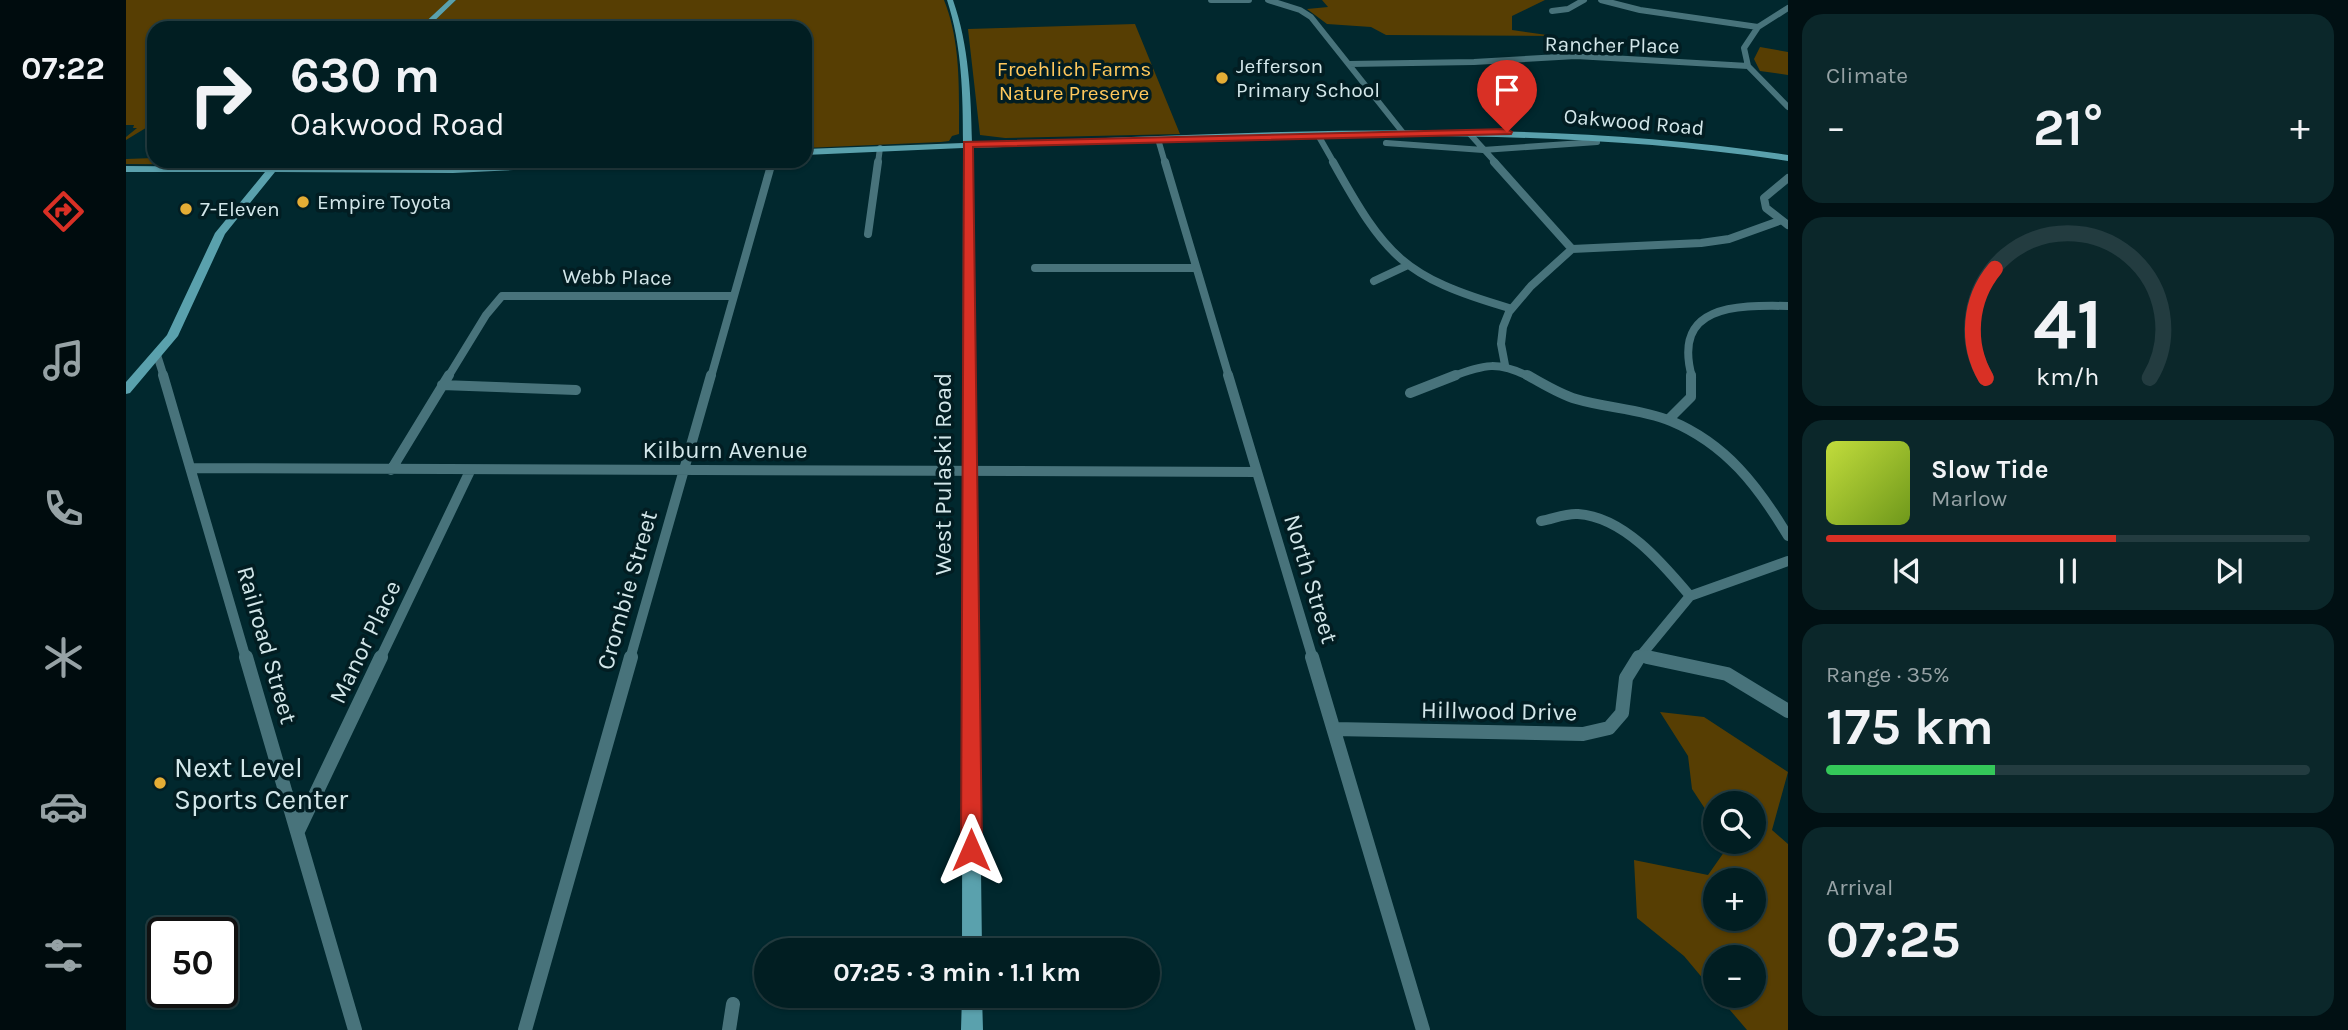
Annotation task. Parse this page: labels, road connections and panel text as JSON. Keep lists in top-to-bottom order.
{
  "streets": {
    "main road": ["Oakwood Road", "West Pulaski Road"],
    "street": [
      "Rancher Place",
      "Webb Place",
      "Kilburn Avenue",
      "North Street",
      "Crombie Street",
      "Manor Place",
      "Railroad Street",
      "Hillwood Drive"
    ]
  },
  "crossings": [
    ["Oakwood Road", "West Pulaski Road"],
    ["Oakwood Road", "North Street"],
    ["Webb Place", "Crombie Street"],
    ["Kilburn Avenue", "West Pulaski Road"],
    ["Kilburn Avenue", "North Street"],
    ["Kilburn Avenue", "Crombie Street"],
    ["Kilburn Avenue", "Manor Place"],
    ["Kilburn Avenue", "Railroad Street"],
    ["North Street", "Hillwood Drive"],
    ["Manor Place", "Railroad Street"]
  ],
  "parks": ["Froehlich Farms Nature Preserve"],
  "places": [
    "Jefferson Primary School",
    "Empire Toyota",
    "7-Eleven",
    "Next Level Sports Center"
  ],
  "page": {
    "tabs": "07:22",
    "tile": [
      "Climate",
      ["Range · 35%", "175 km"],
      ["Arrival", "07:25"]
    ],
    "turn": ["630 m", "Oakwood Road"],
    "heat": ["−", "21°", "+"],
    "song": ["Slow Tide", "Marlow"],
    "map_buttons": ["+", "−"],
    "limit": "50",
    "trip": "07:25 · 3 min · 1.1 km",
    "gauge": ["41", "km/h"]
  }
}
